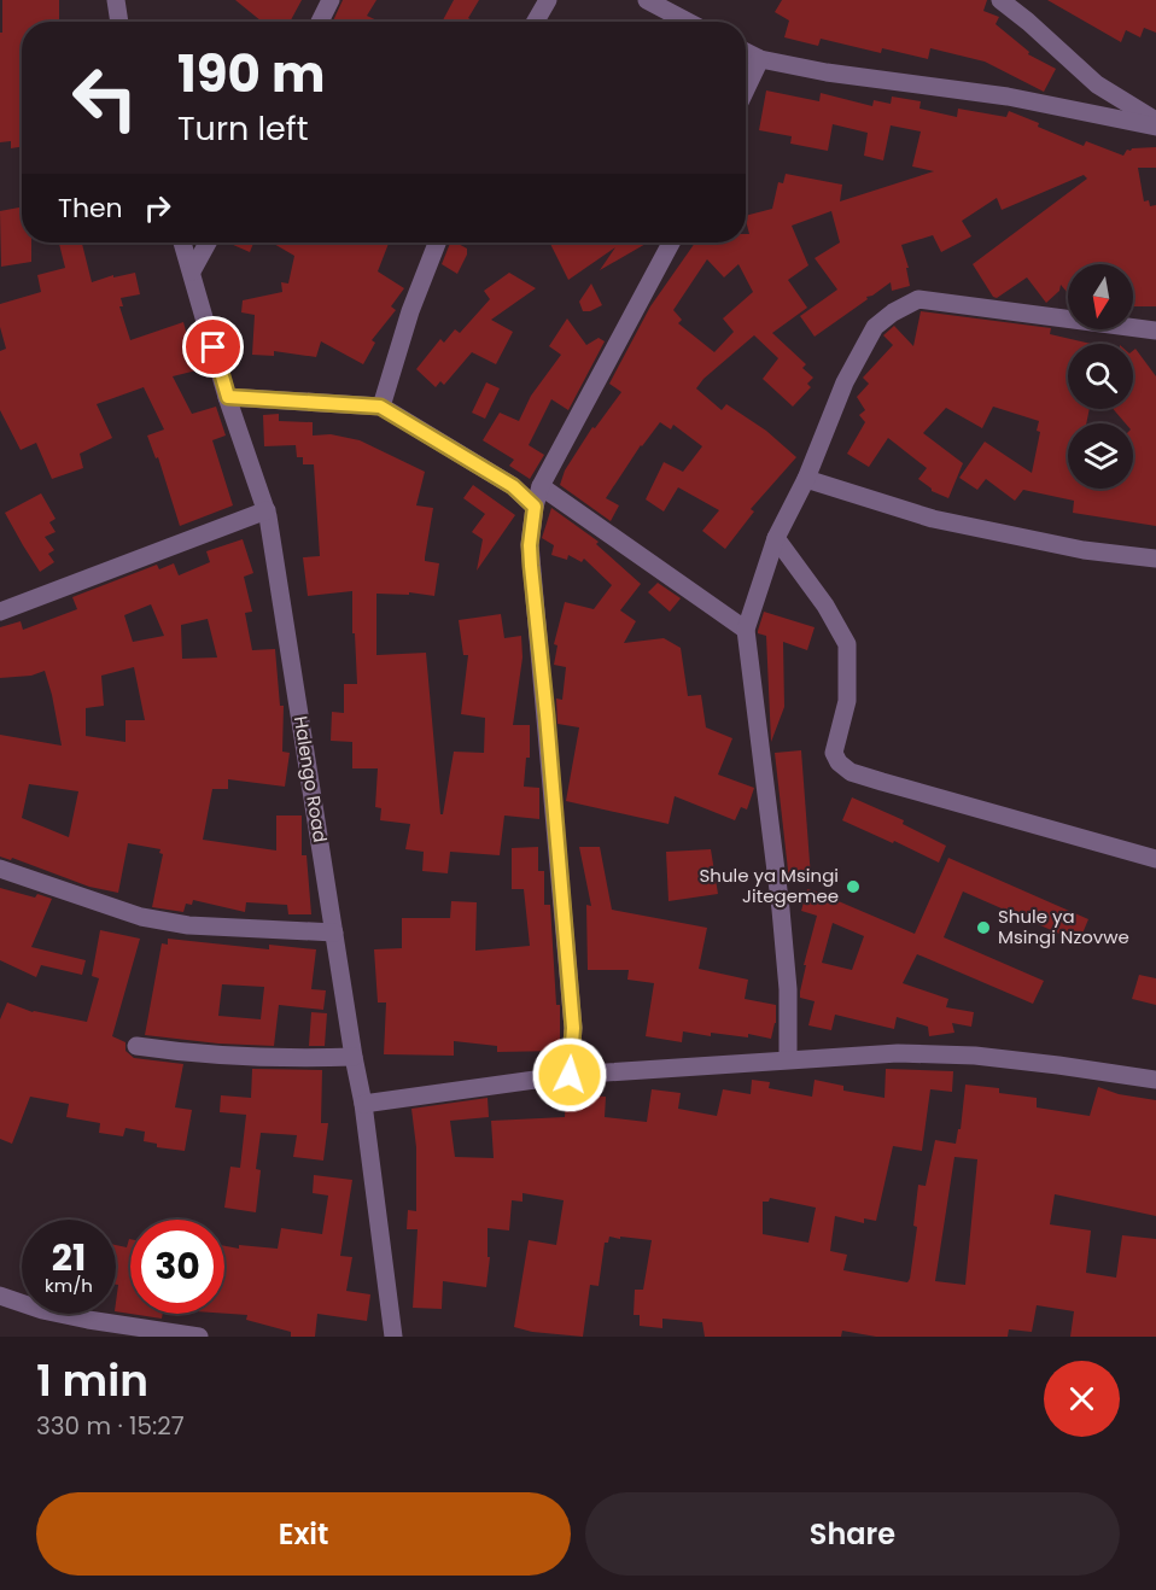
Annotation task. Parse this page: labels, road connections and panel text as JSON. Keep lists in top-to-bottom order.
{
  "streets": {
    "street": ["Halengo Road"]
  },
  "places": ["Shule ya Msingi Jitegemee", "Shule ya Msingi Nzovwe"],
  "north": "bottom",
  "page": {
    "turn": ["190 m", "Turn left"],
    "then": "Then",
    "speed": "21 km/h",
    "limit": "30",
    "heading": ["1 min", "330 m · 15:27"],
    "buttons": ["Exit", "Share"]
  }
}
